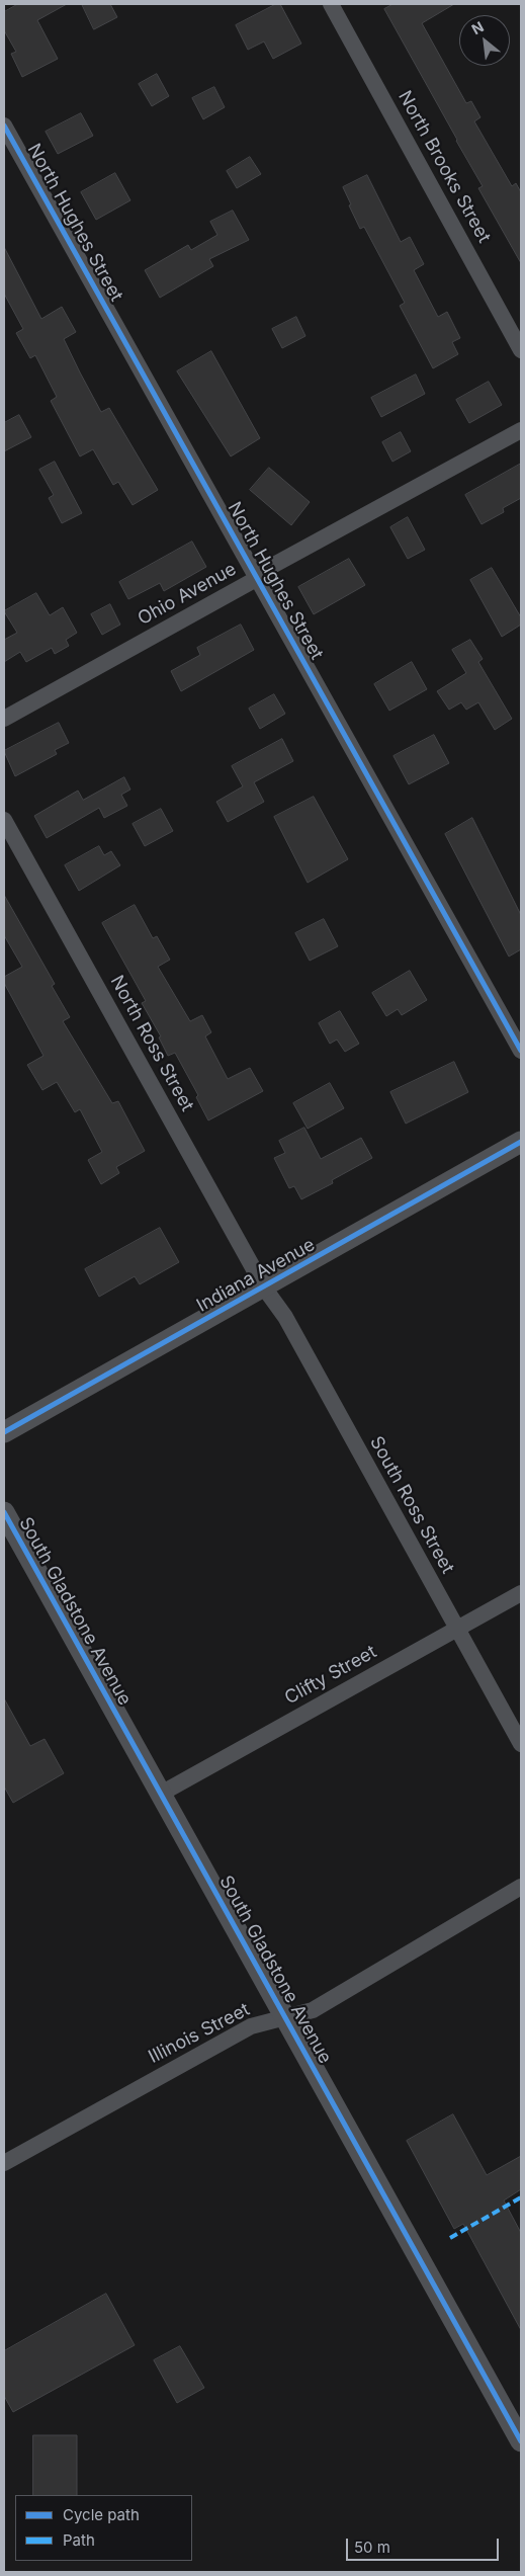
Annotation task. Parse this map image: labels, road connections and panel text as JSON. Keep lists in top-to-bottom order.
{
  "streets": {
    "street": [
      "North Brooks Street",
      "North Hughes Street",
      "Ohio Avenue",
      "North Ross Street",
      "Indiana Avenue",
      "South Ross Street",
      "South Gladstone Avenue",
      "Clifty Street",
      "Illinois Street"
    ]
  },
  "crossings": [
    ["North Hughes Street", "Ohio Avenue"],
    ["North Ross Street", "Indiana Avenue"],
    ["North Ross Street", "South Ross Street"],
    ["Indiana Avenue", "South Ross Street"],
    ["South Ross Street", "Clifty Street"],
    ["South Gladstone Avenue", "Clifty Street"],
    ["South Gladstone Avenue", "Illinois Street"]
  ],
  "legend": ["Cycle path", "Path"],
  "scale_bar": "50 m",
  "north": "top left"
}
